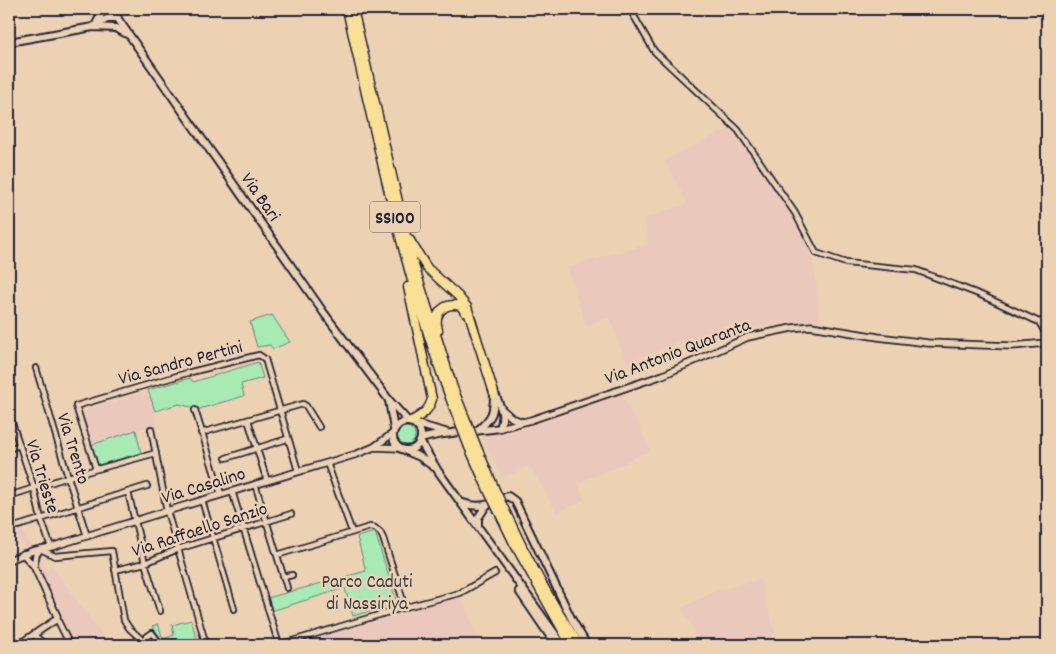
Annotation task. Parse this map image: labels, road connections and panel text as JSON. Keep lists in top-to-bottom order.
{
  "streets": {
    "highway": ["SS100"],
    "main road": ["Via Bari"],
    "street": [
      "Via Antonio Quaranta",
      "Via Sandro Pertini",
      "Via Trento",
      "Via Trieste",
      "Via Casalino",
      "Via Raffaello Sanzio"
    ]
  },
  "crossings": [
    ["Via Bari", "SS100"],
    ["Via Bari", "Via Casalino"],
    ["SS100", "Via Casalino"],
    ["Via Sandro Pertini", "Via Casalino"],
    ["Via Trento", "Via Casalino"],
    ["Via Trieste", "Via Casalino"]
  ],
  "parks": ["Parco Caduti di Nassiriya"]
}
